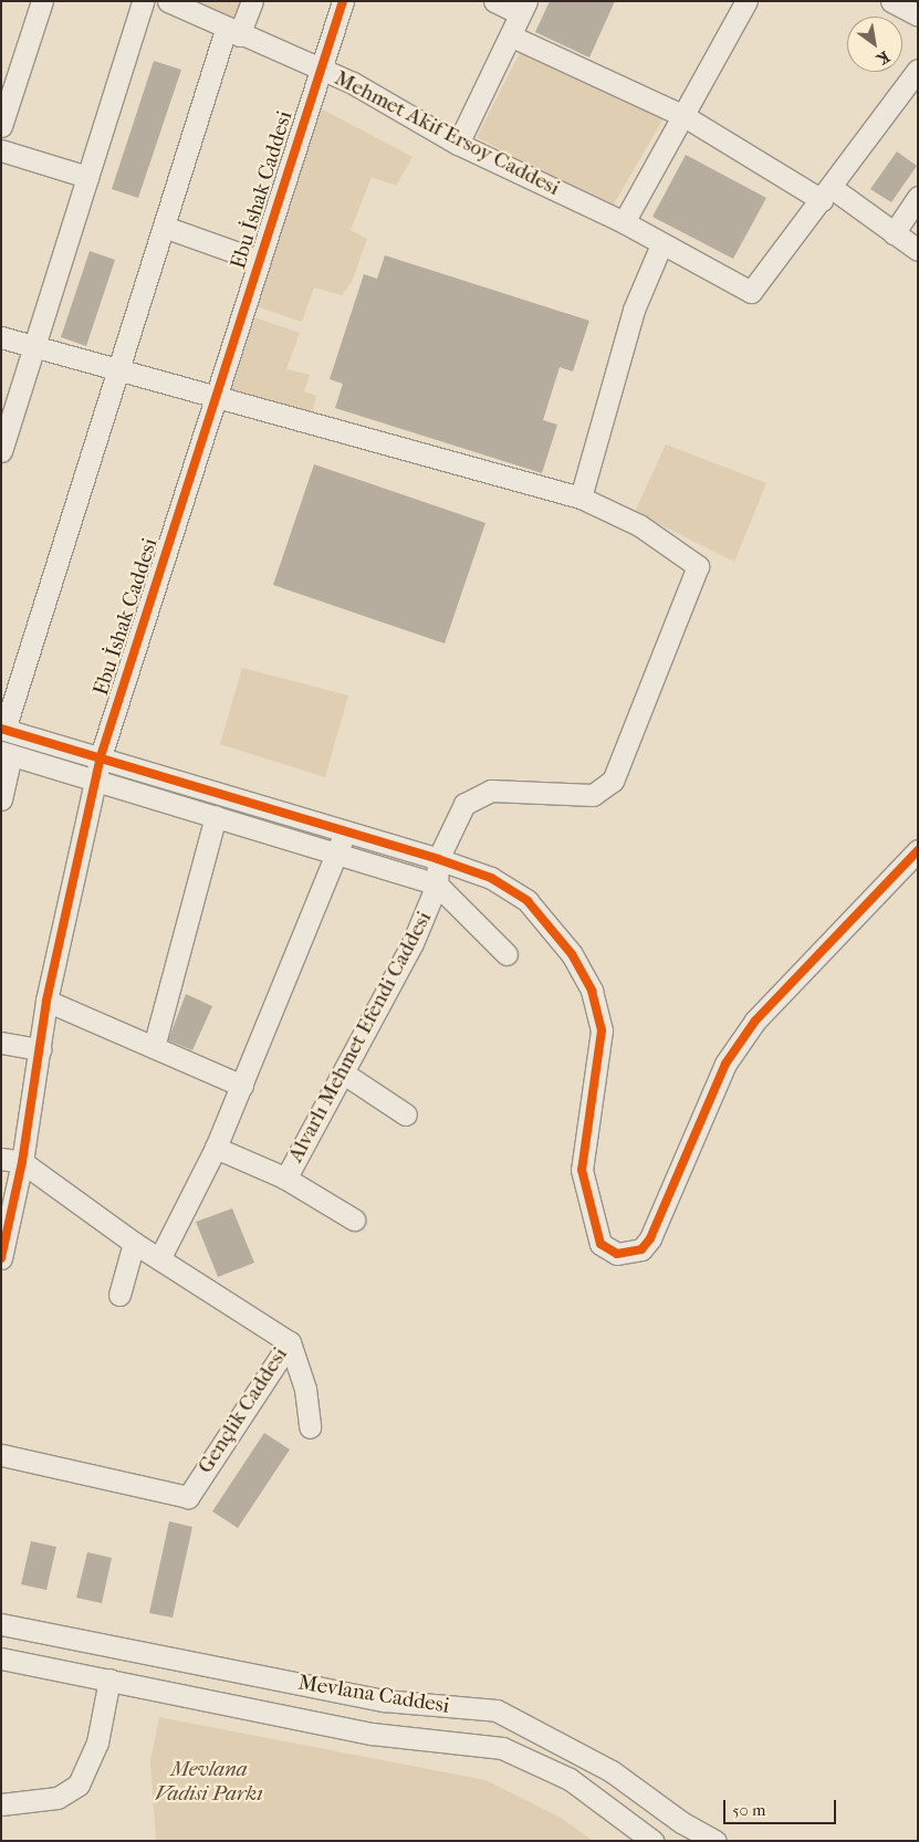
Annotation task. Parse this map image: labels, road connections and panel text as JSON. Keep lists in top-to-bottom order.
{
  "streets": {
    "street": [
      "Mehmet Akif Ersoy Caddesi",
      "Ebu İshak Caddesi",
      "Alvarlı Mehmet Efendi Caddesi",
      "Gençlik Caddesi",
      "Mevlana Caddesi"
    ]
  },
  "crossings": [
    ["Mehmet Akif Ersoy Caddesi", "Ebu İshak Caddesi"],
    ["Ebu İshak Caddesi", "Alvarlı Mehmet Efendi Caddesi"],
    ["Ebu İshak Caddesi", "Gençlik Caddesi"]
  ],
  "parks": ["Mevlana Vadisi Parkı"],
  "scale_bar": "50 m",
  "north": "bottom right"
}
